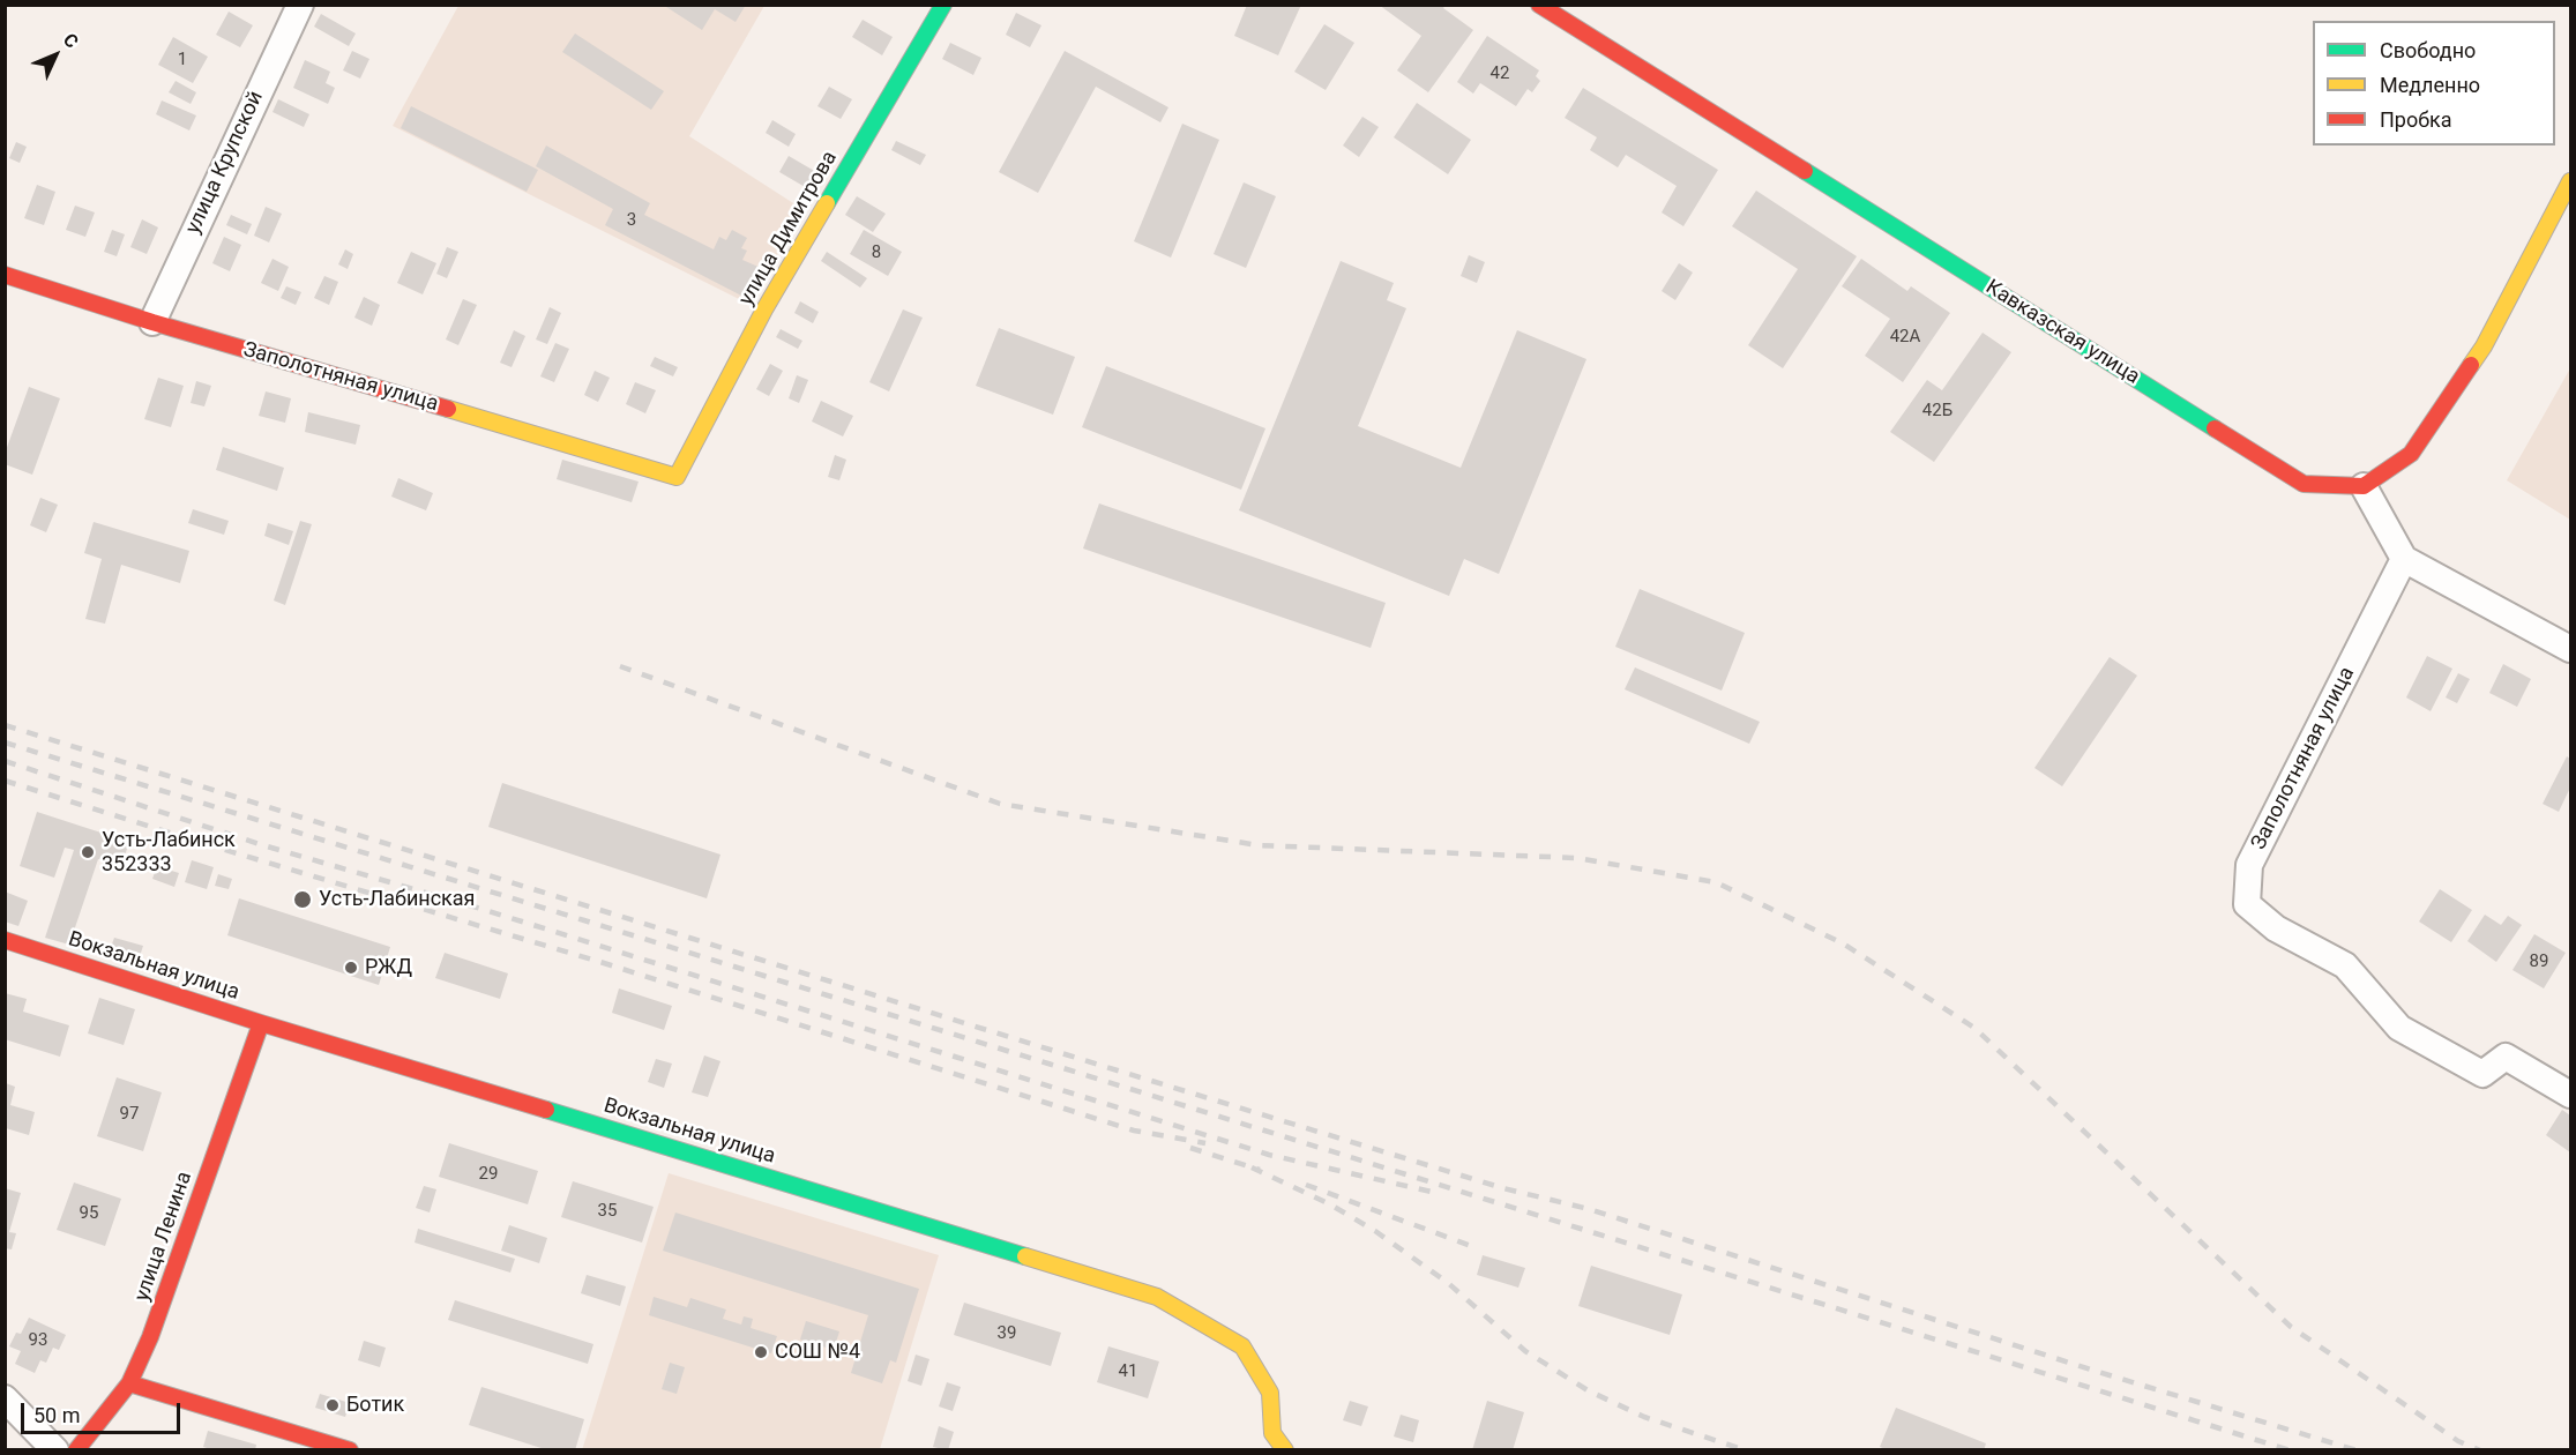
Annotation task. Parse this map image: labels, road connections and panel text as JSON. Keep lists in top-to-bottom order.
{
  "streets": {
    "street": [
      "улица Крупской",
      "улица Димитрова",
      "Кавказская улица",
      "Заполотняная улица",
      "Вокзальная улица",
      "улица Ленина"
    ]
  },
  "crossings": [
    ["улица Крупской", "Заполотняная улица"],
    ["улица Димитрова", "Заполотняная улица"],
    ["Вокзальная улица", "улица Ленина"]
  ],
  "places": [
    "Усть-Лабинск 352333",
    "Усть-Лабинская",
    "РЖД",
    "СОШ №4",
    "Ботик"
  ],
  "house_numbers": [
    "1",
    "42",
    "3",
    "8",
    "42А",
    "42Б",
    "89",
    "97",
    "29",
    "35",
    "95",
    "39",
    "93",
    "41"
  ],
  "legend": ["Свободно", "Медленно", "Пробка"],
  "scale_bar": "50 m",
  "north": "top right"
}
